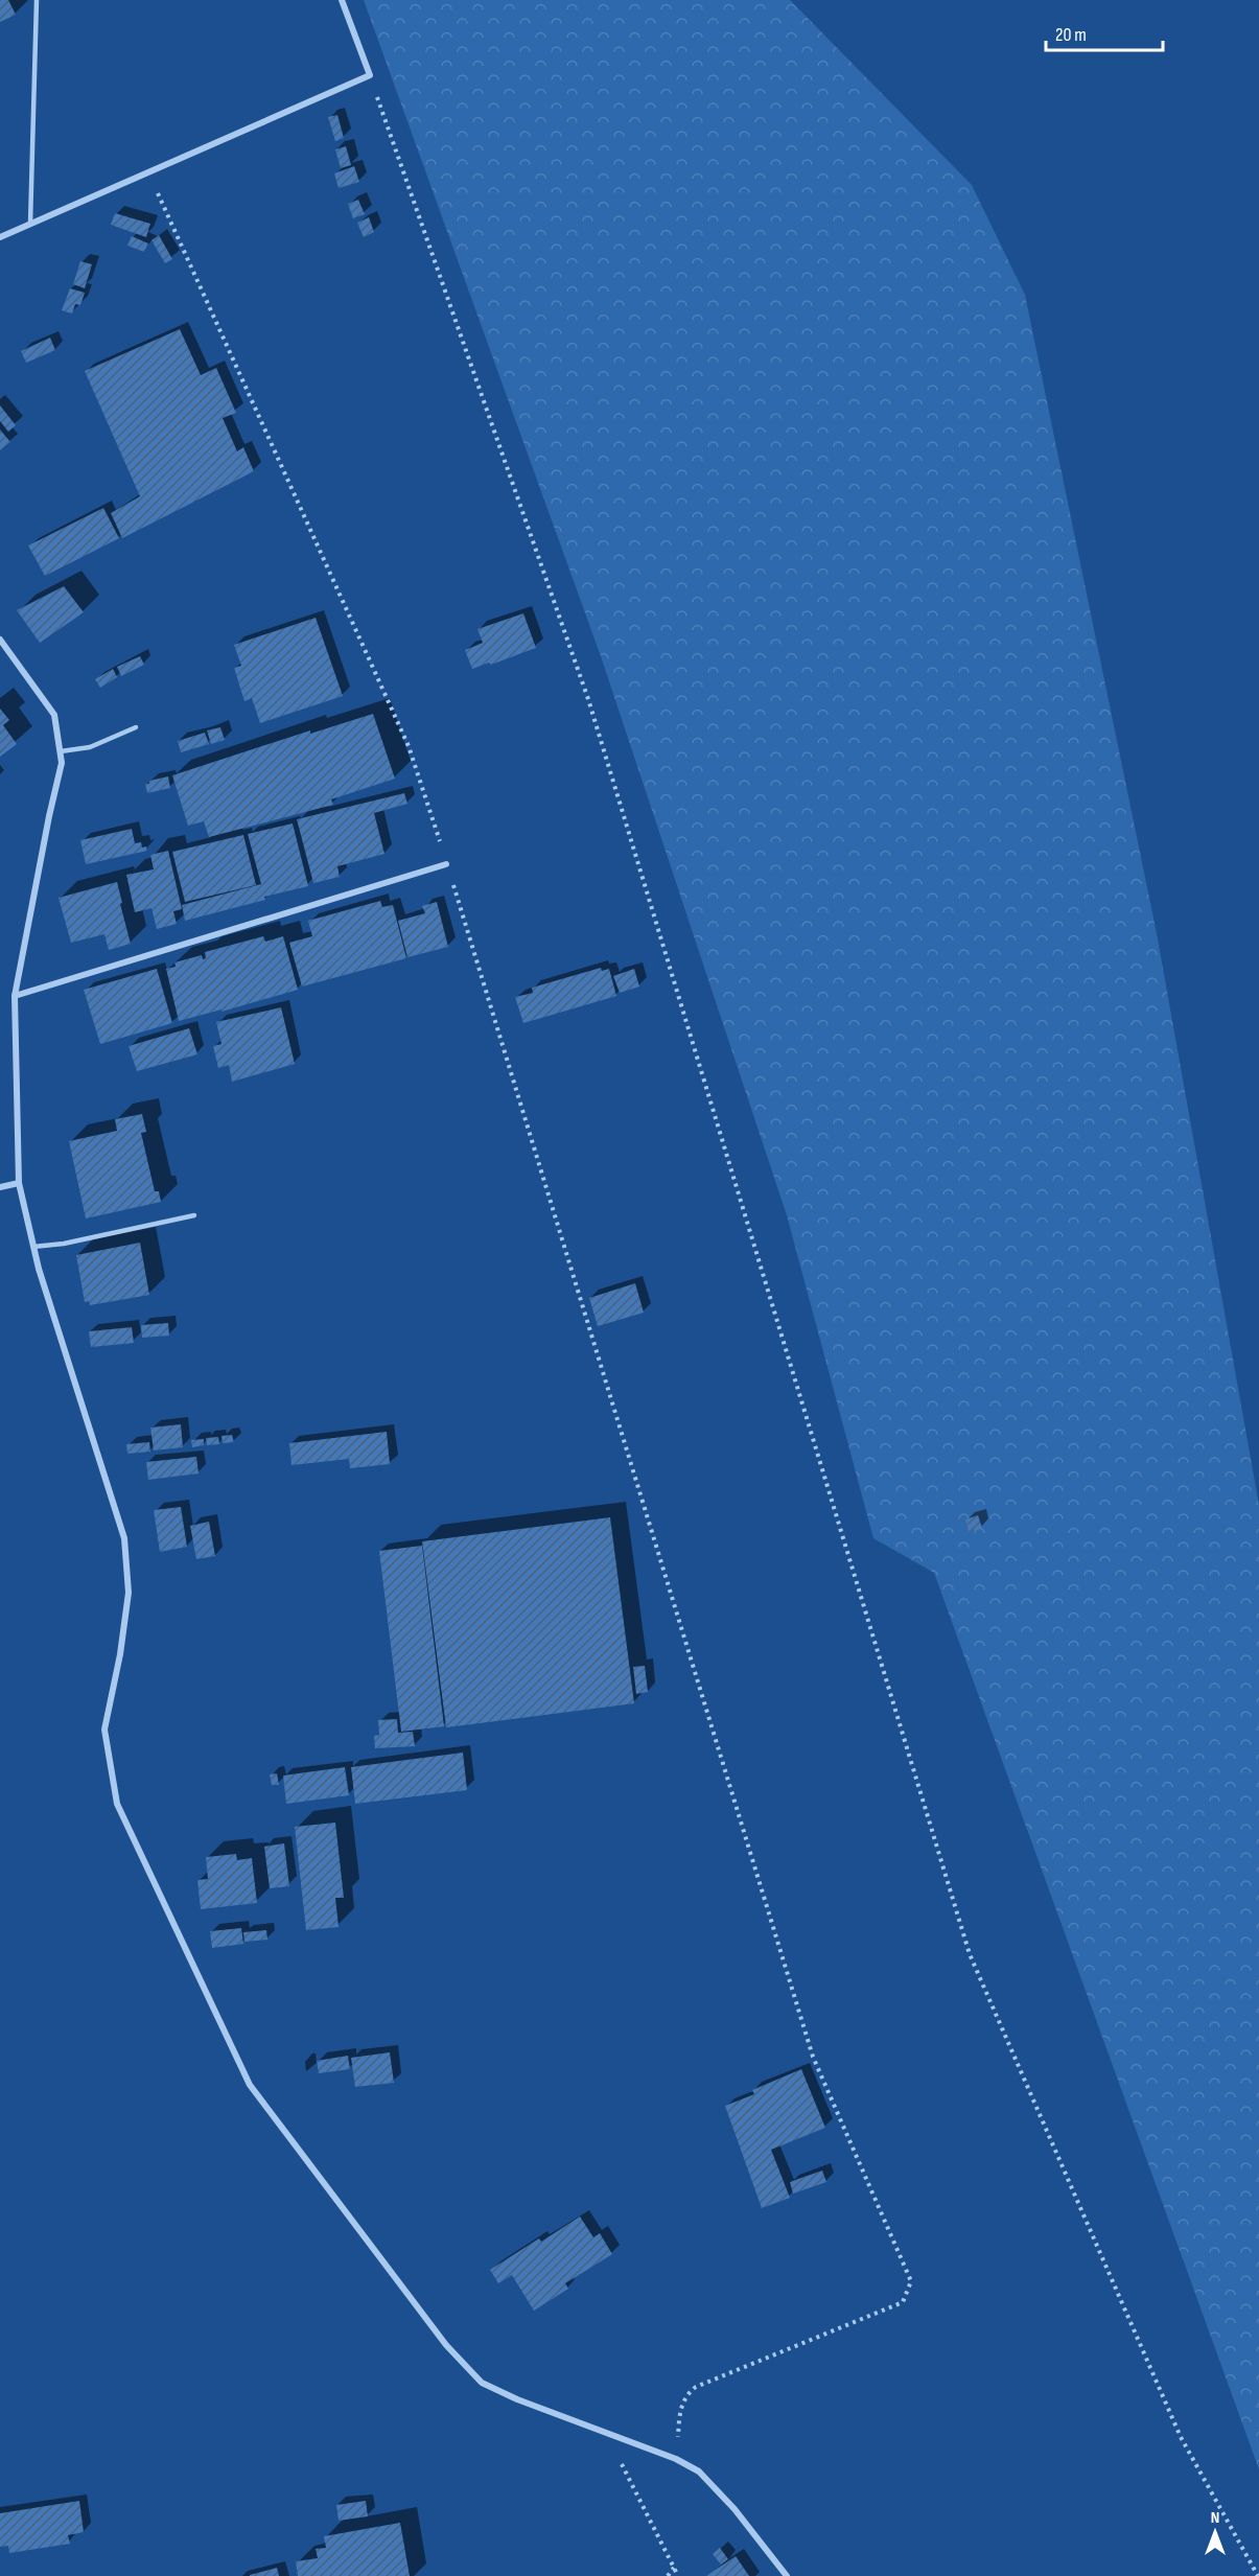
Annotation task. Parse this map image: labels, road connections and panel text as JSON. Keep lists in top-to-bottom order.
{
  "scale_bar": "20 m",
  "north": "top"
}
